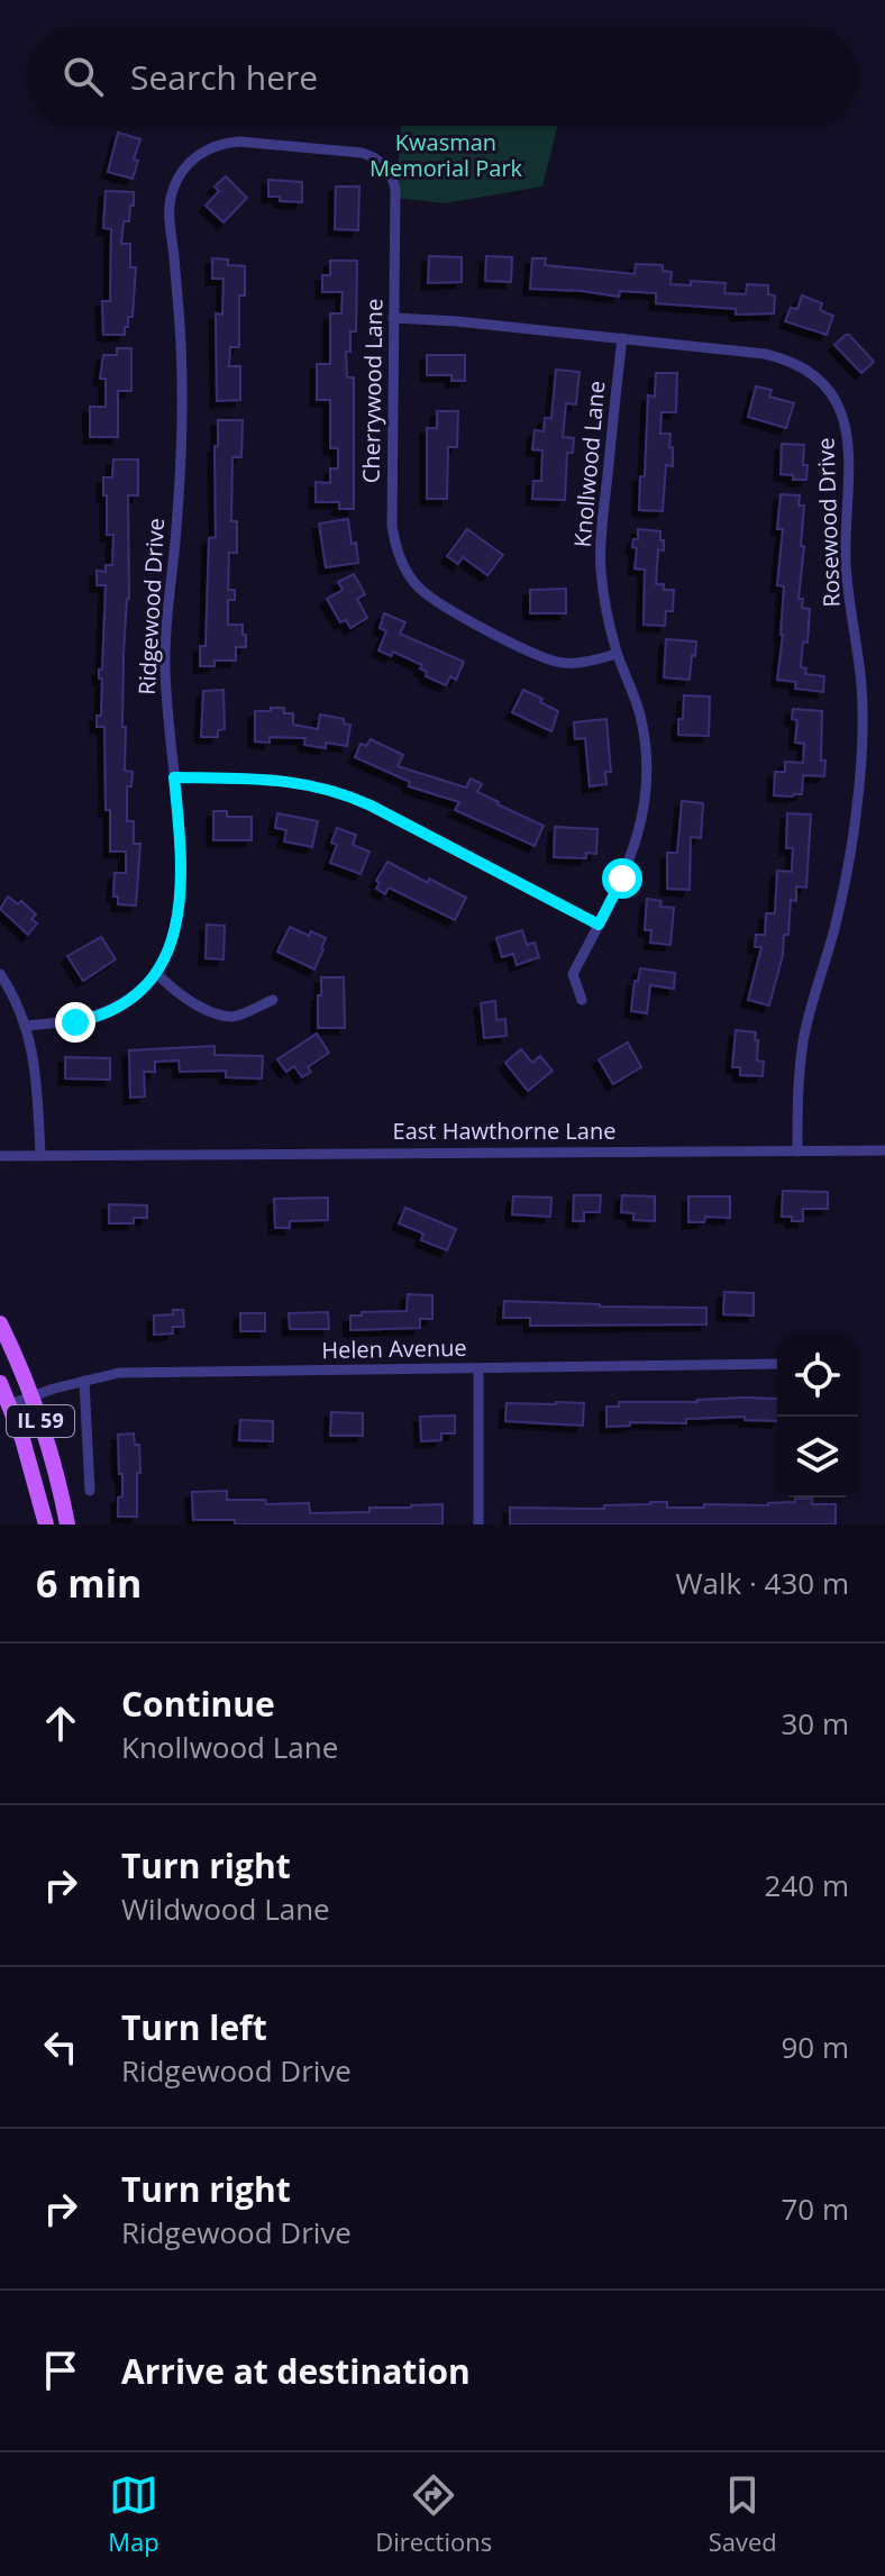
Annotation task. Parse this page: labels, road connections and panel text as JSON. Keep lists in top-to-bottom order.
{
  "streets": {
    "main road": ["IL 59"],
    "street": [
      "Cherrywood Lane",
      "Knollwood Lane",
      "Rosewood Drive",
      "Ridgewood Drive",
      "East Hawthorne Lane",
      "Helen Avenue"
    ]
  },
  "crossings": [
    ["Cherrywood Lane", "Knollwood Lane"],
    ["Cherrywood Lane", "Rosewood Drive"],
    ["Cherrywood Lane", "Ridgewood Drive"],
    ["Knollwood Lane", "Rosewood Drive"],
    ["Rosewood Drive", "East Hawthorne Lane"],
    ["Helen Avenue", "IL 59"]
  ],
  "parks": ["Kwasman Memorial Park"],
  "page": {
    "search": "Search here",
    "heading": ["6 min", "Walk · 430 m"],
    "list": [
      ["Continue", "Knollwood Lane", "30 m"],
      ["Turn right", "Wildwood Lane", "240 m"],
      ["Turn left", "Ridgewood Drive", "90 m"],
      ["Turn right", "Ridgewood Drive", "70 m"],
      "Arrive at destination"
    ],
    "nav": ["Map", "Directions", "Saved"]
  }
}
